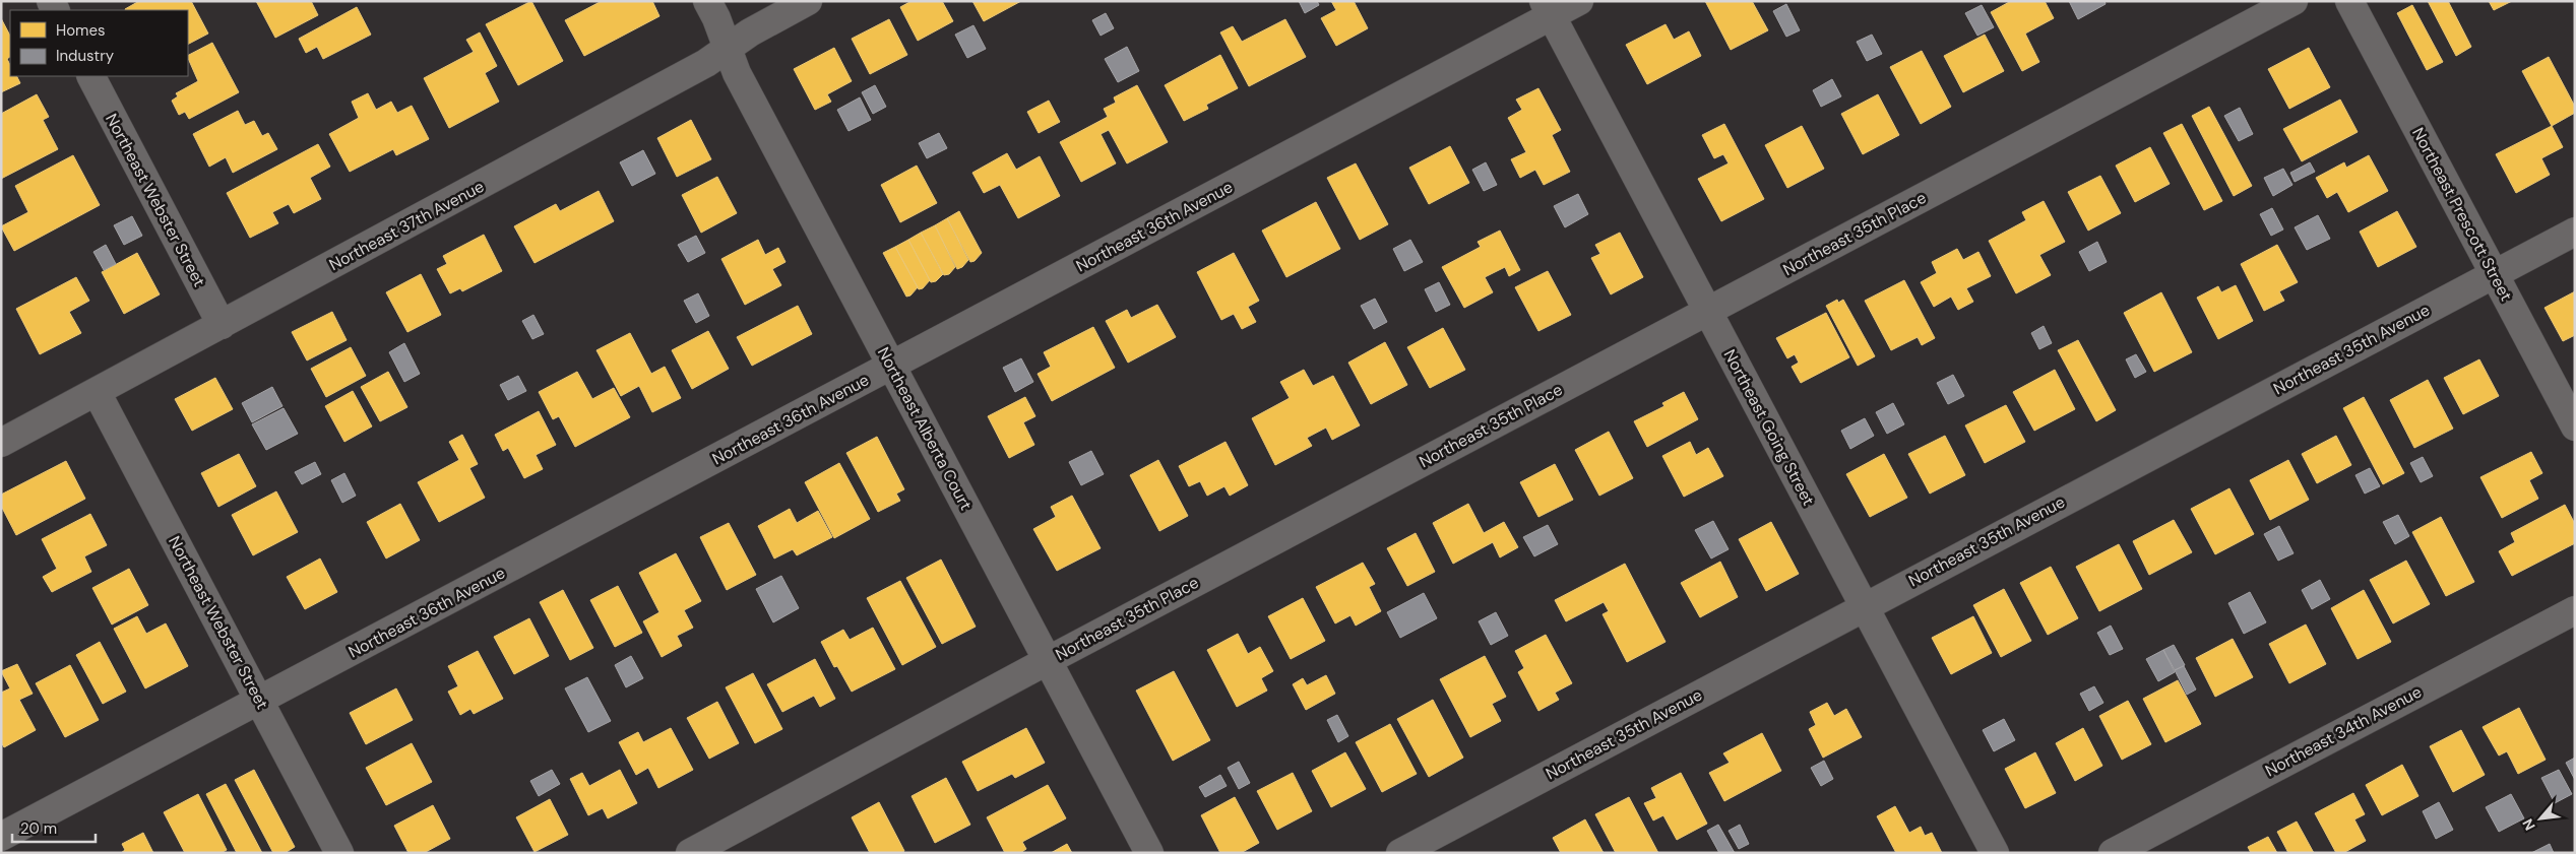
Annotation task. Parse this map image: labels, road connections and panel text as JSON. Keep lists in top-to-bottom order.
{
  "streets": {
    "street": [
      "Northeast Webster Street",
      "Northeast Prescott Street",
      "Northeast 37th Avenue",
      "Northeast 36th Avenue",
      "Northeast 35th Place",
      "Northeast 35th Avenue",
      "Northeast Going Street",
      "Northeast Alberta Court",
      "Northeast 34th Avenue"
    ]
  },
  "crossings": [
    ["Northeast Webster Street", "Northeast 37th Avenue"],
    ["Northeast Webster Street", "Northeast 36th Avenue"],
    ["Northeast Prescott Street", "Northeast 35th Avenue"],
    ["Northeast 37th Avenue", "Northeast Alberta Court"],
    ["Northeast 36th Avenue", "Northeast Going Street"],
    ["Northeast 36th Avenue", "Northeast Alberta Court"],
    ["Northeast 35th Place", "Northeast Going Street"],
    ["Northeast 35th Place", "Northeast Alberta Court"],
    ["Northeast 35th Avenue", "Northeast Going Street"]
  ],
  "legend": ["Homes", "Industry"],
  "scale_bar": "20 m",
  "north": "bottom left"
}
